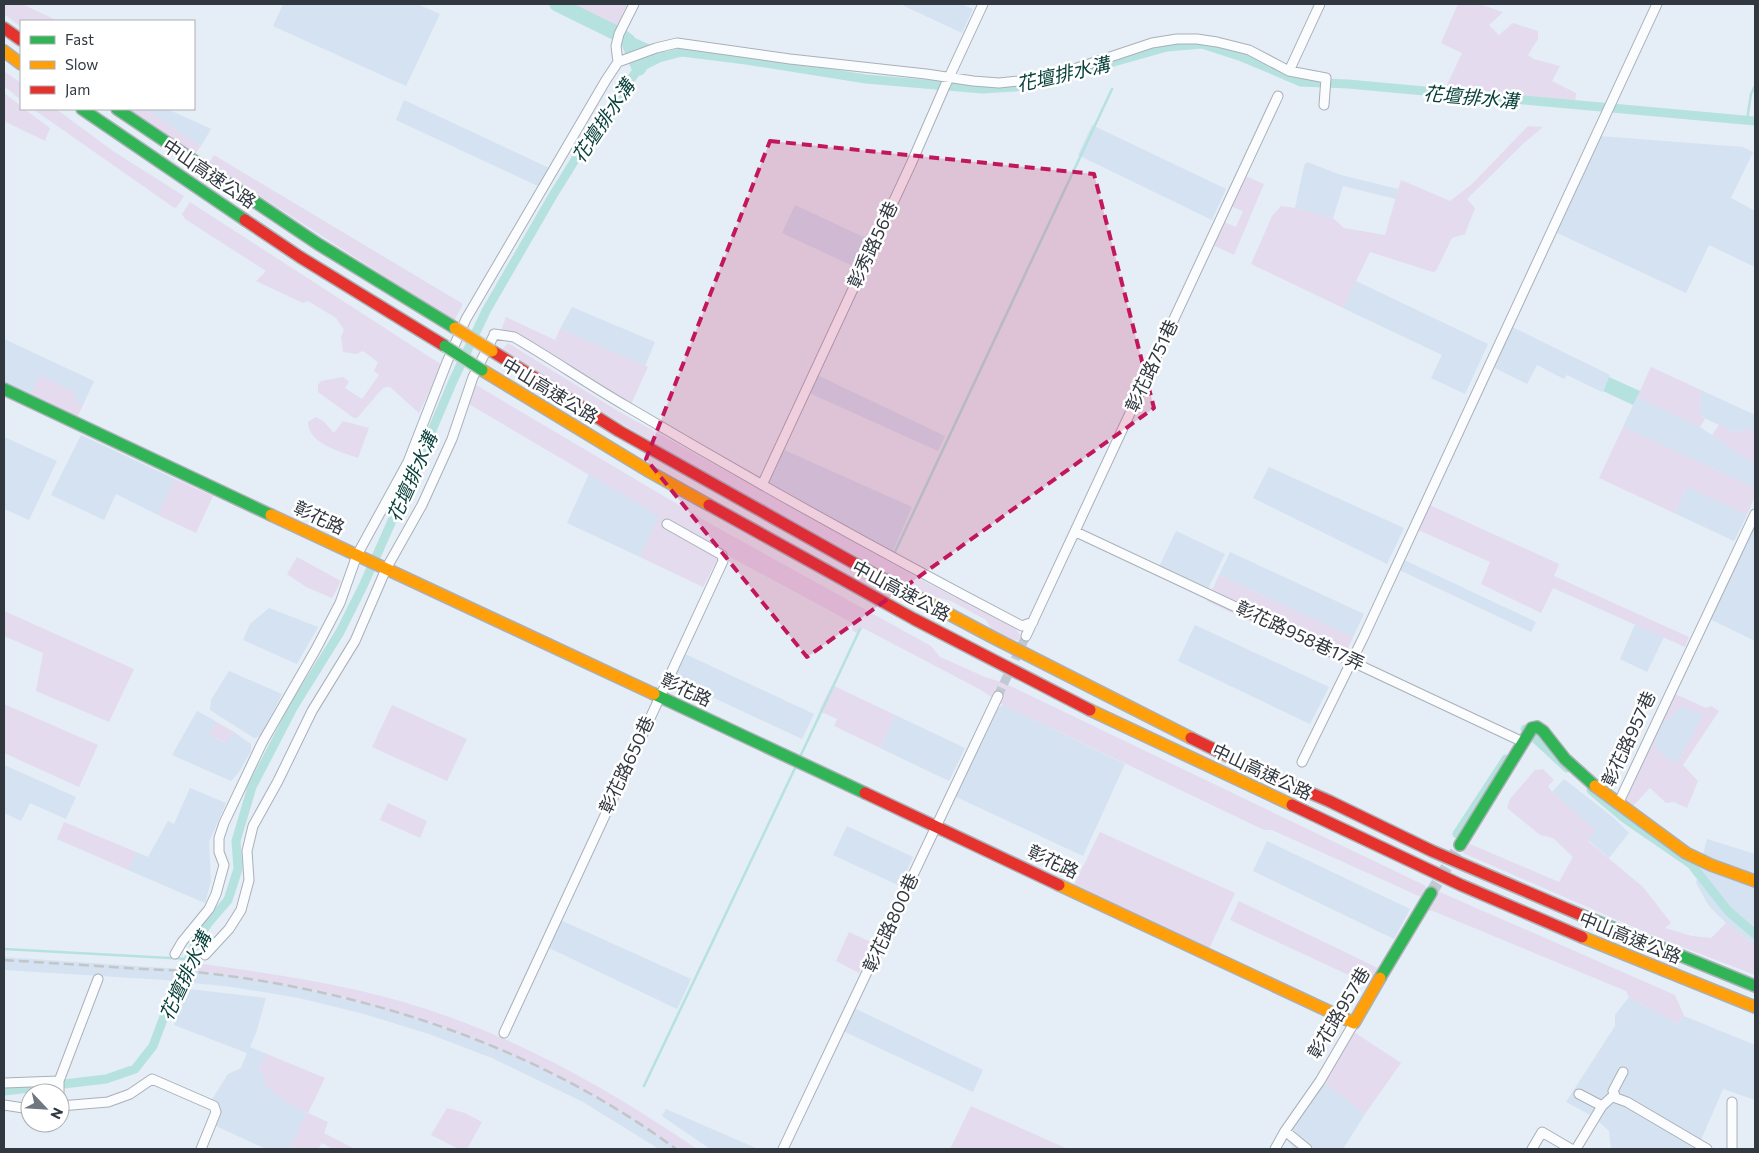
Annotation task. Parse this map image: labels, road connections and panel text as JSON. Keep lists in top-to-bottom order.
{
  "streets": {
    "main road": ["中山高速公路", "彰花路", "彰花路957巷"],
    "street": [
      "彰秀路56巷",
      "彰花路751巷",
      "彰花路958巷17弄",
      "彰花路650巷",
      "彰花路800巷"
    ]
  },
  "crossings": [
    ["彰花路751巷", "彰花路958巷17弄"],
    ["彰花路", "彰花路957巷"],
    ["彰花路", "彰花路650巷"],
    ["彰花路", "彰花路800巷"],
    ["彰花路958巷17弄", "彰花路957巷"]
  ],
  "water": ["花壇排水溝"],
  "legend": ["Fast", "Slow", "Jam"],
  "north": "bottom right"
}
